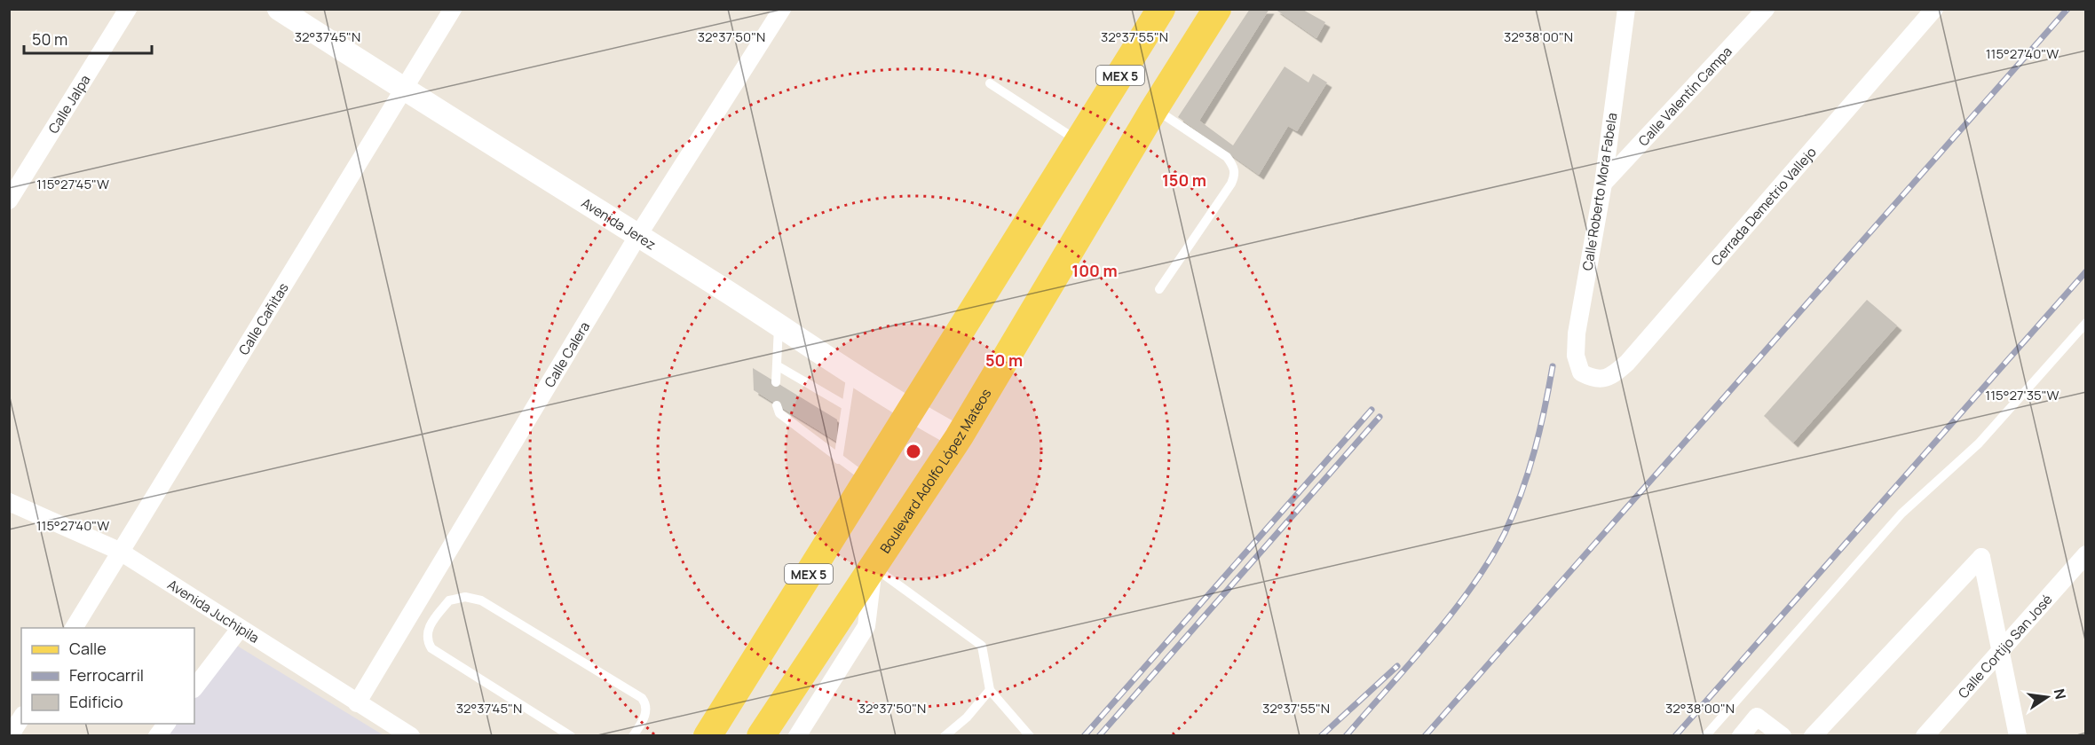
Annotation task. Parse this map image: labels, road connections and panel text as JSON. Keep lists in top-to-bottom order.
{
  "streets": {
    "main road": ["MEX 5", "Boulevard Adolfo López Mateos"],
    "street": [
      "Calle Valentín Campa",
      "Calle Jalpa",
      "Calle Roberto Mora Fabela",
      "Cerrada Demetrio Vallejo",
      "Avenida Jerez",
      "Calle Cañitas",
      "Calle Calera",
      "Avenida Juchipila",
      "Calle Cortijo San José"
    ]
  },
  "crossings": [
    ["MEX 5", "Avenida Jerez"],
    ["Calle Valentín Campa", "Calle Roberto Mora Fabela"],
    ["Calle Roberto Mora Fabela", "Cerrada Demetrio Vallejo"],
    ["Avenida Jerez", "Calle Cañitas"],
    ["Avenida Jerez", "Calle Calera"],
    ["Avenida Jerez", "Boulevard Adolfo López Mateos"],
    ["Calle Cañitas", "Avenida Juchipila"],
    ["Calle Calera", "Avenida Juchipila"]
  ],
  "legend": ["Calle", "Ferrocarril", "Edificio"],
  "scale_bar": "50 m",
  "north": "right",
  "coordinates": [
    "32°37'45\"N",
    "32°37'50\"N",
    "32°37'55\"N",
    "32°38'00\"N",
    "115°27'40\"W",
    "115°27'45\"W",
    "115°27'35\"W"
  ],
  "rings": ["150 m", "100 m", "50 m"]
}
